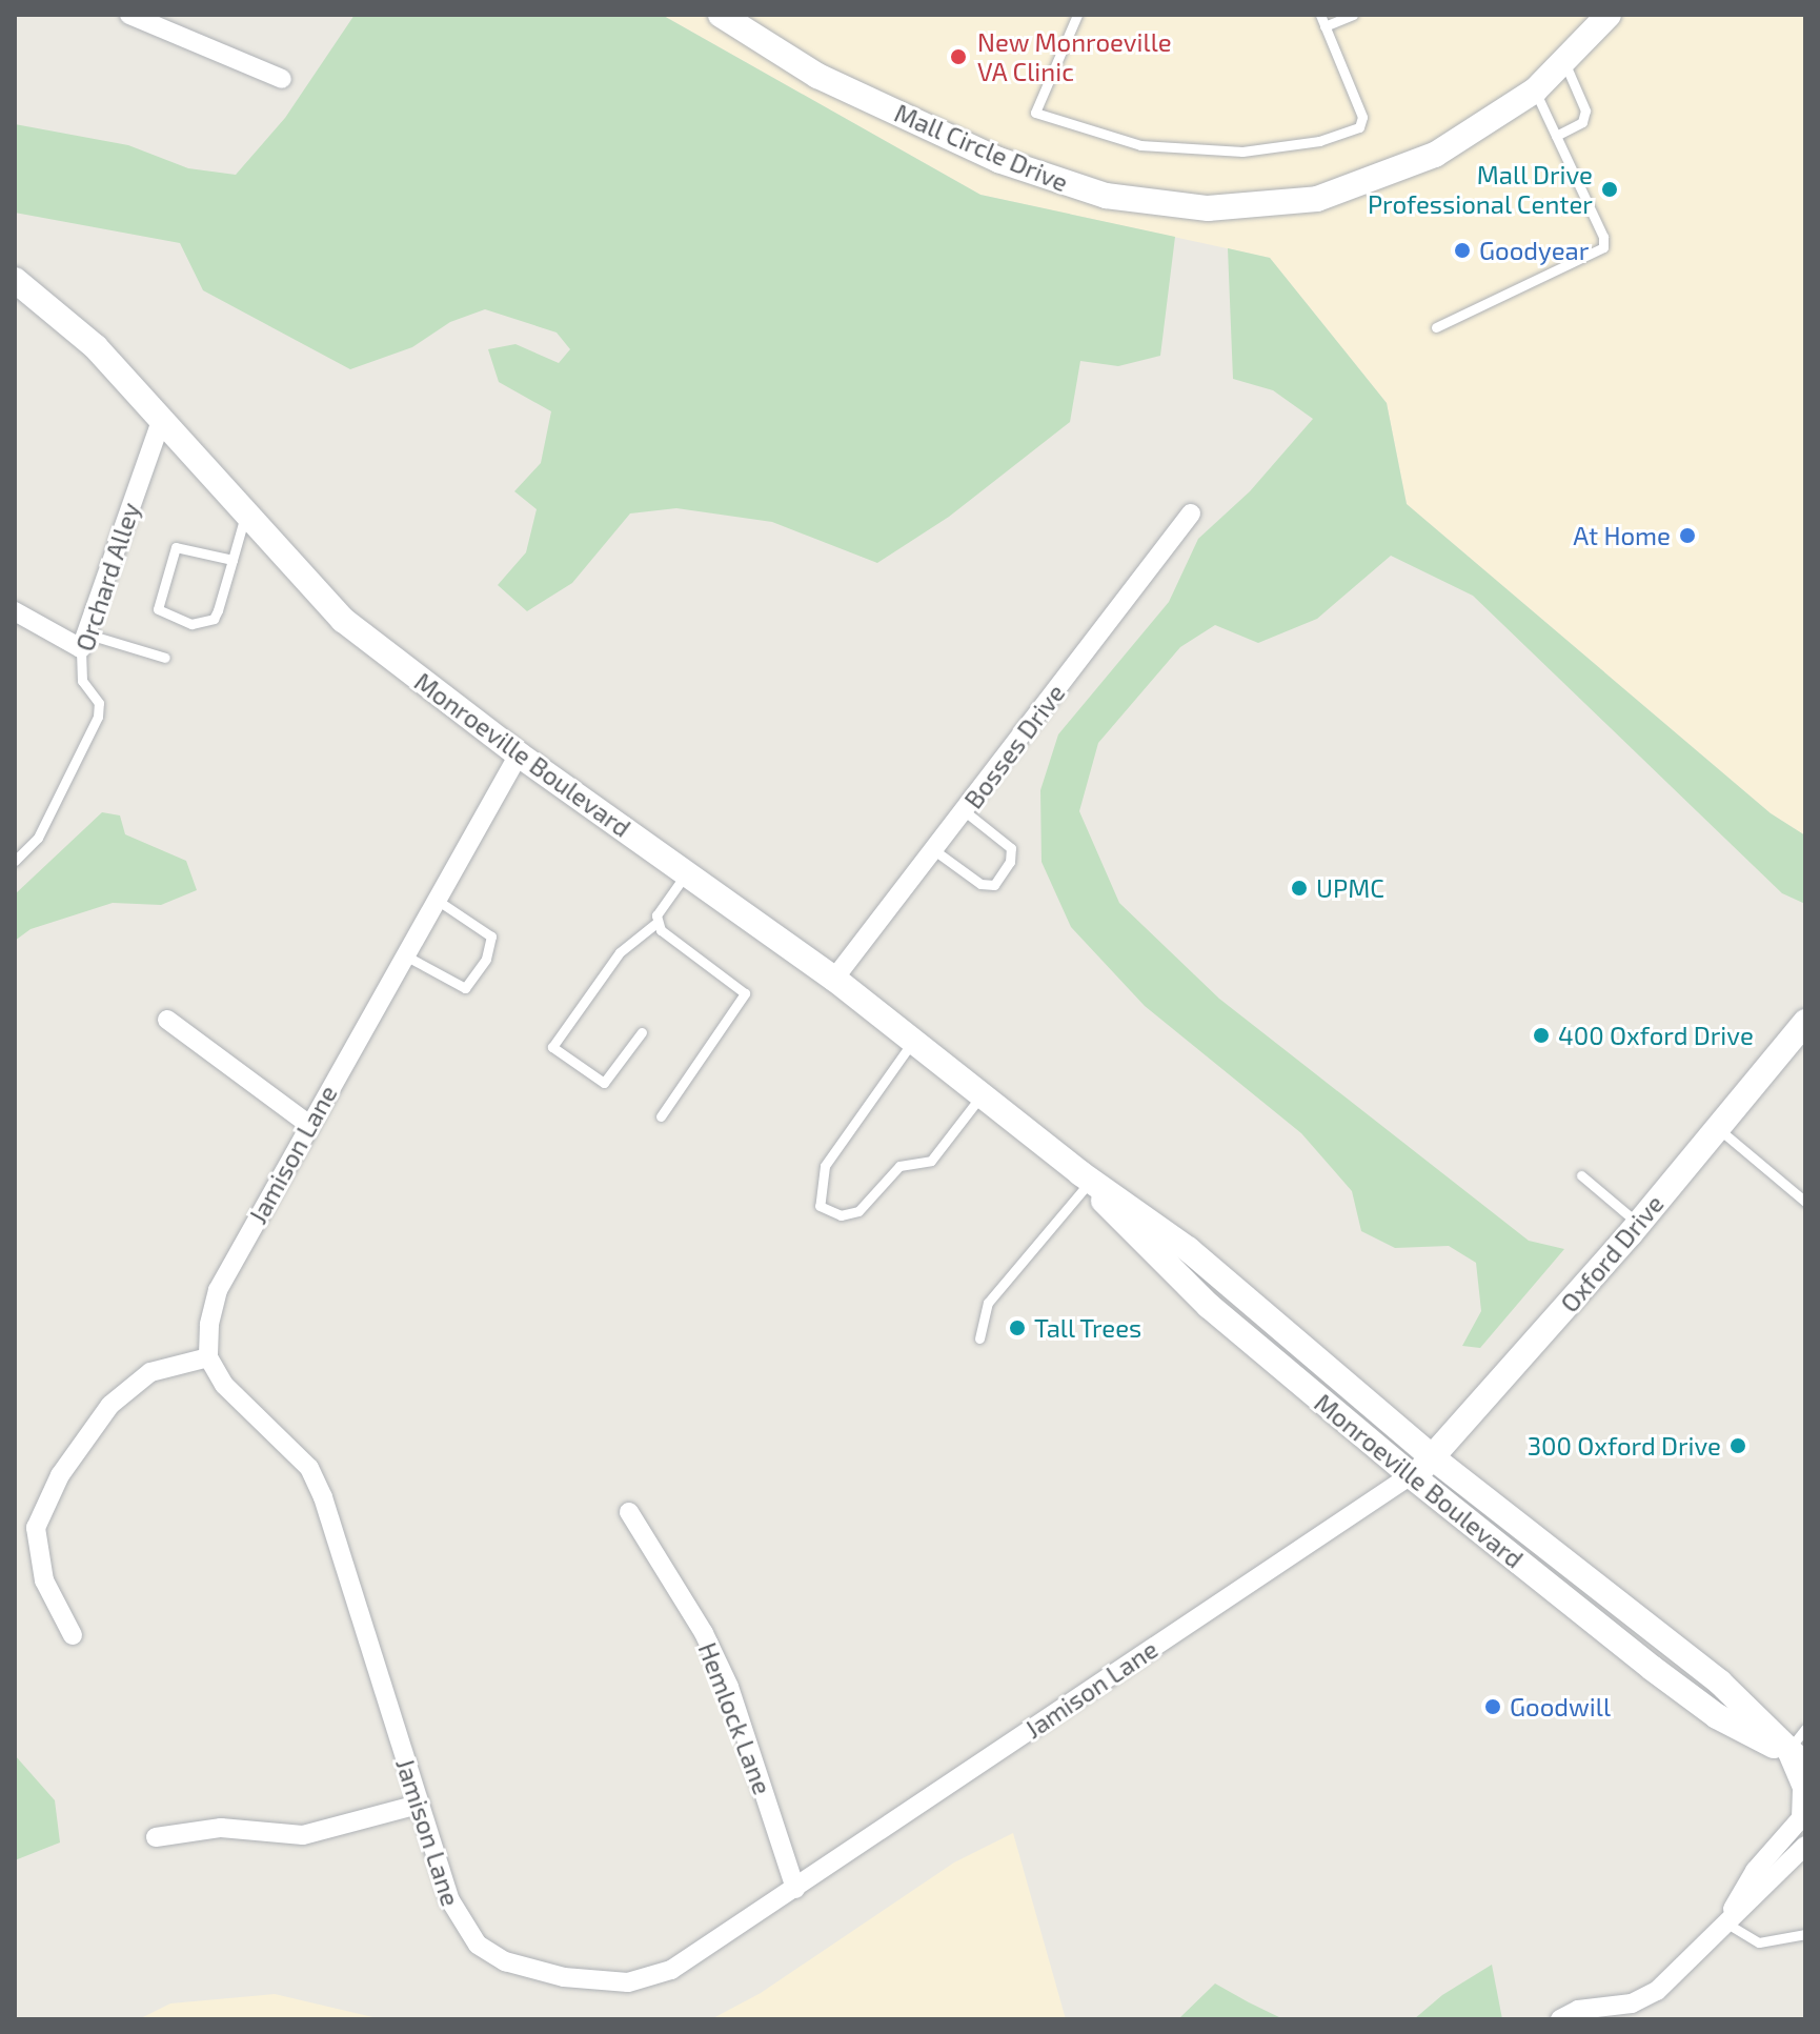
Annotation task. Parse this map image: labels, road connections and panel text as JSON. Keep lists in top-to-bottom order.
{
  "streets": {
    "main road": ["Mall Circle Drive", "Monroeville Boulevard", "Oxford Drive"],
    "street": [
      "Orchard Alley",
      "Bosses Drive",
      "Jamison Lane",
      "Hemlock Lane"
    ]
  },
  "crossings": [
    ["Orchard Alley", "Monroeville Boulevard"],
    ["Bosses Drive", "Monroeville Boulevard"],
    ["Monroeville Boulevard", "Jamison Lane"],
    ["Monroeville Boulevard", "Oxford Drive"],
    ["Jamison Lane", "Oxford Drive"],
    ["Jamison Lane", "Hemlock Lane"]
  ],
  "places": [
    "New Monroeville VA Clinic",
    "Mall Drive Professional Center",
    "Goodyear",
    "At Home",
    "UPMC",
    "400 Oxford Drive",
    "Tall Trees",
    "300 Oxford Drive",
    "Goodwill"
  ]
}
